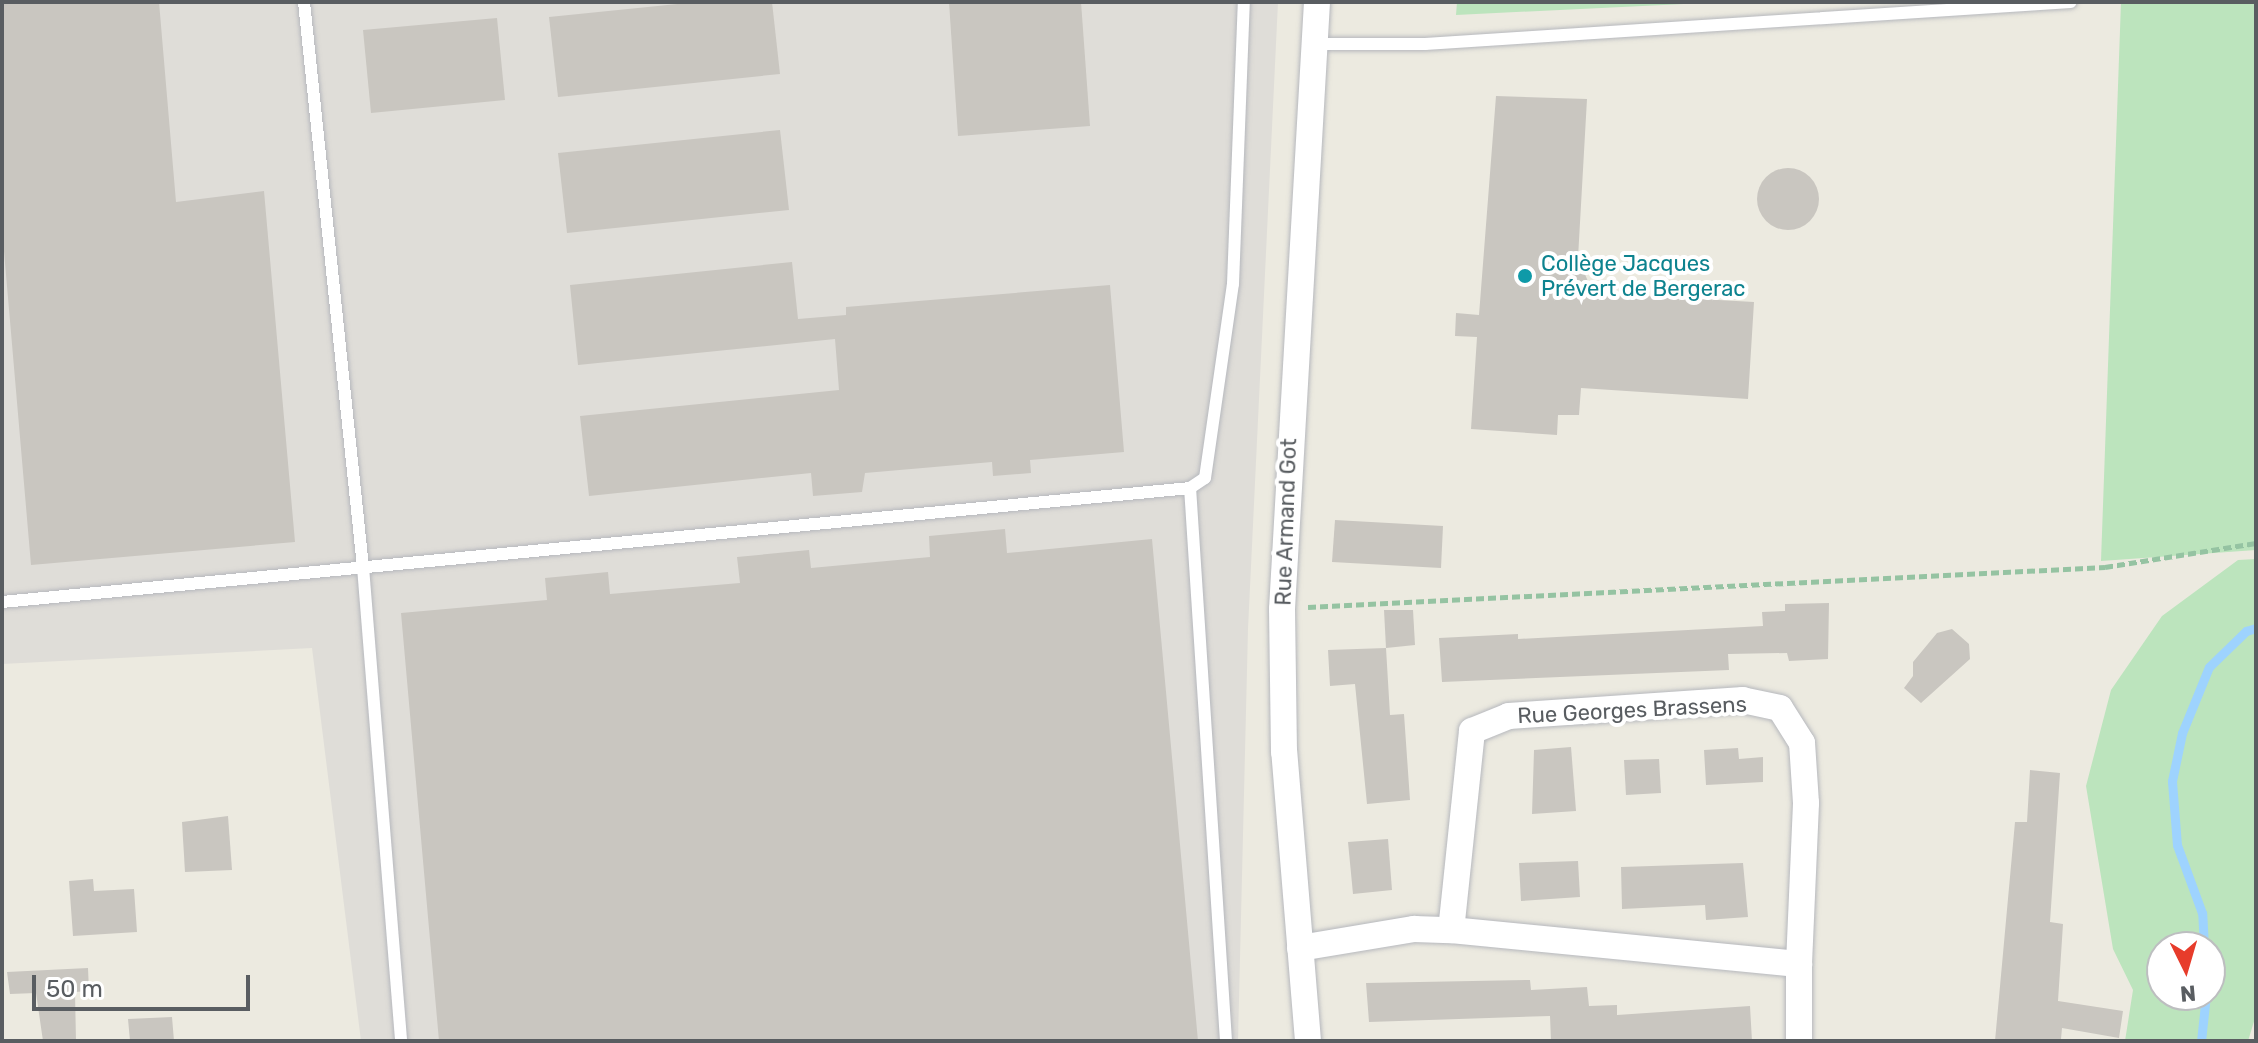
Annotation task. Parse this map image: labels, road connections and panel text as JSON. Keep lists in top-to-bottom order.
{
  "streets": {
    "street": ["Rue Armand Got", "Rue Georges Brassens"]
  },
  "places": ["Collège Jacques Prévert de Bergerac"],
  "scale_bar": "50 m",
  "north": "bottom"
}
